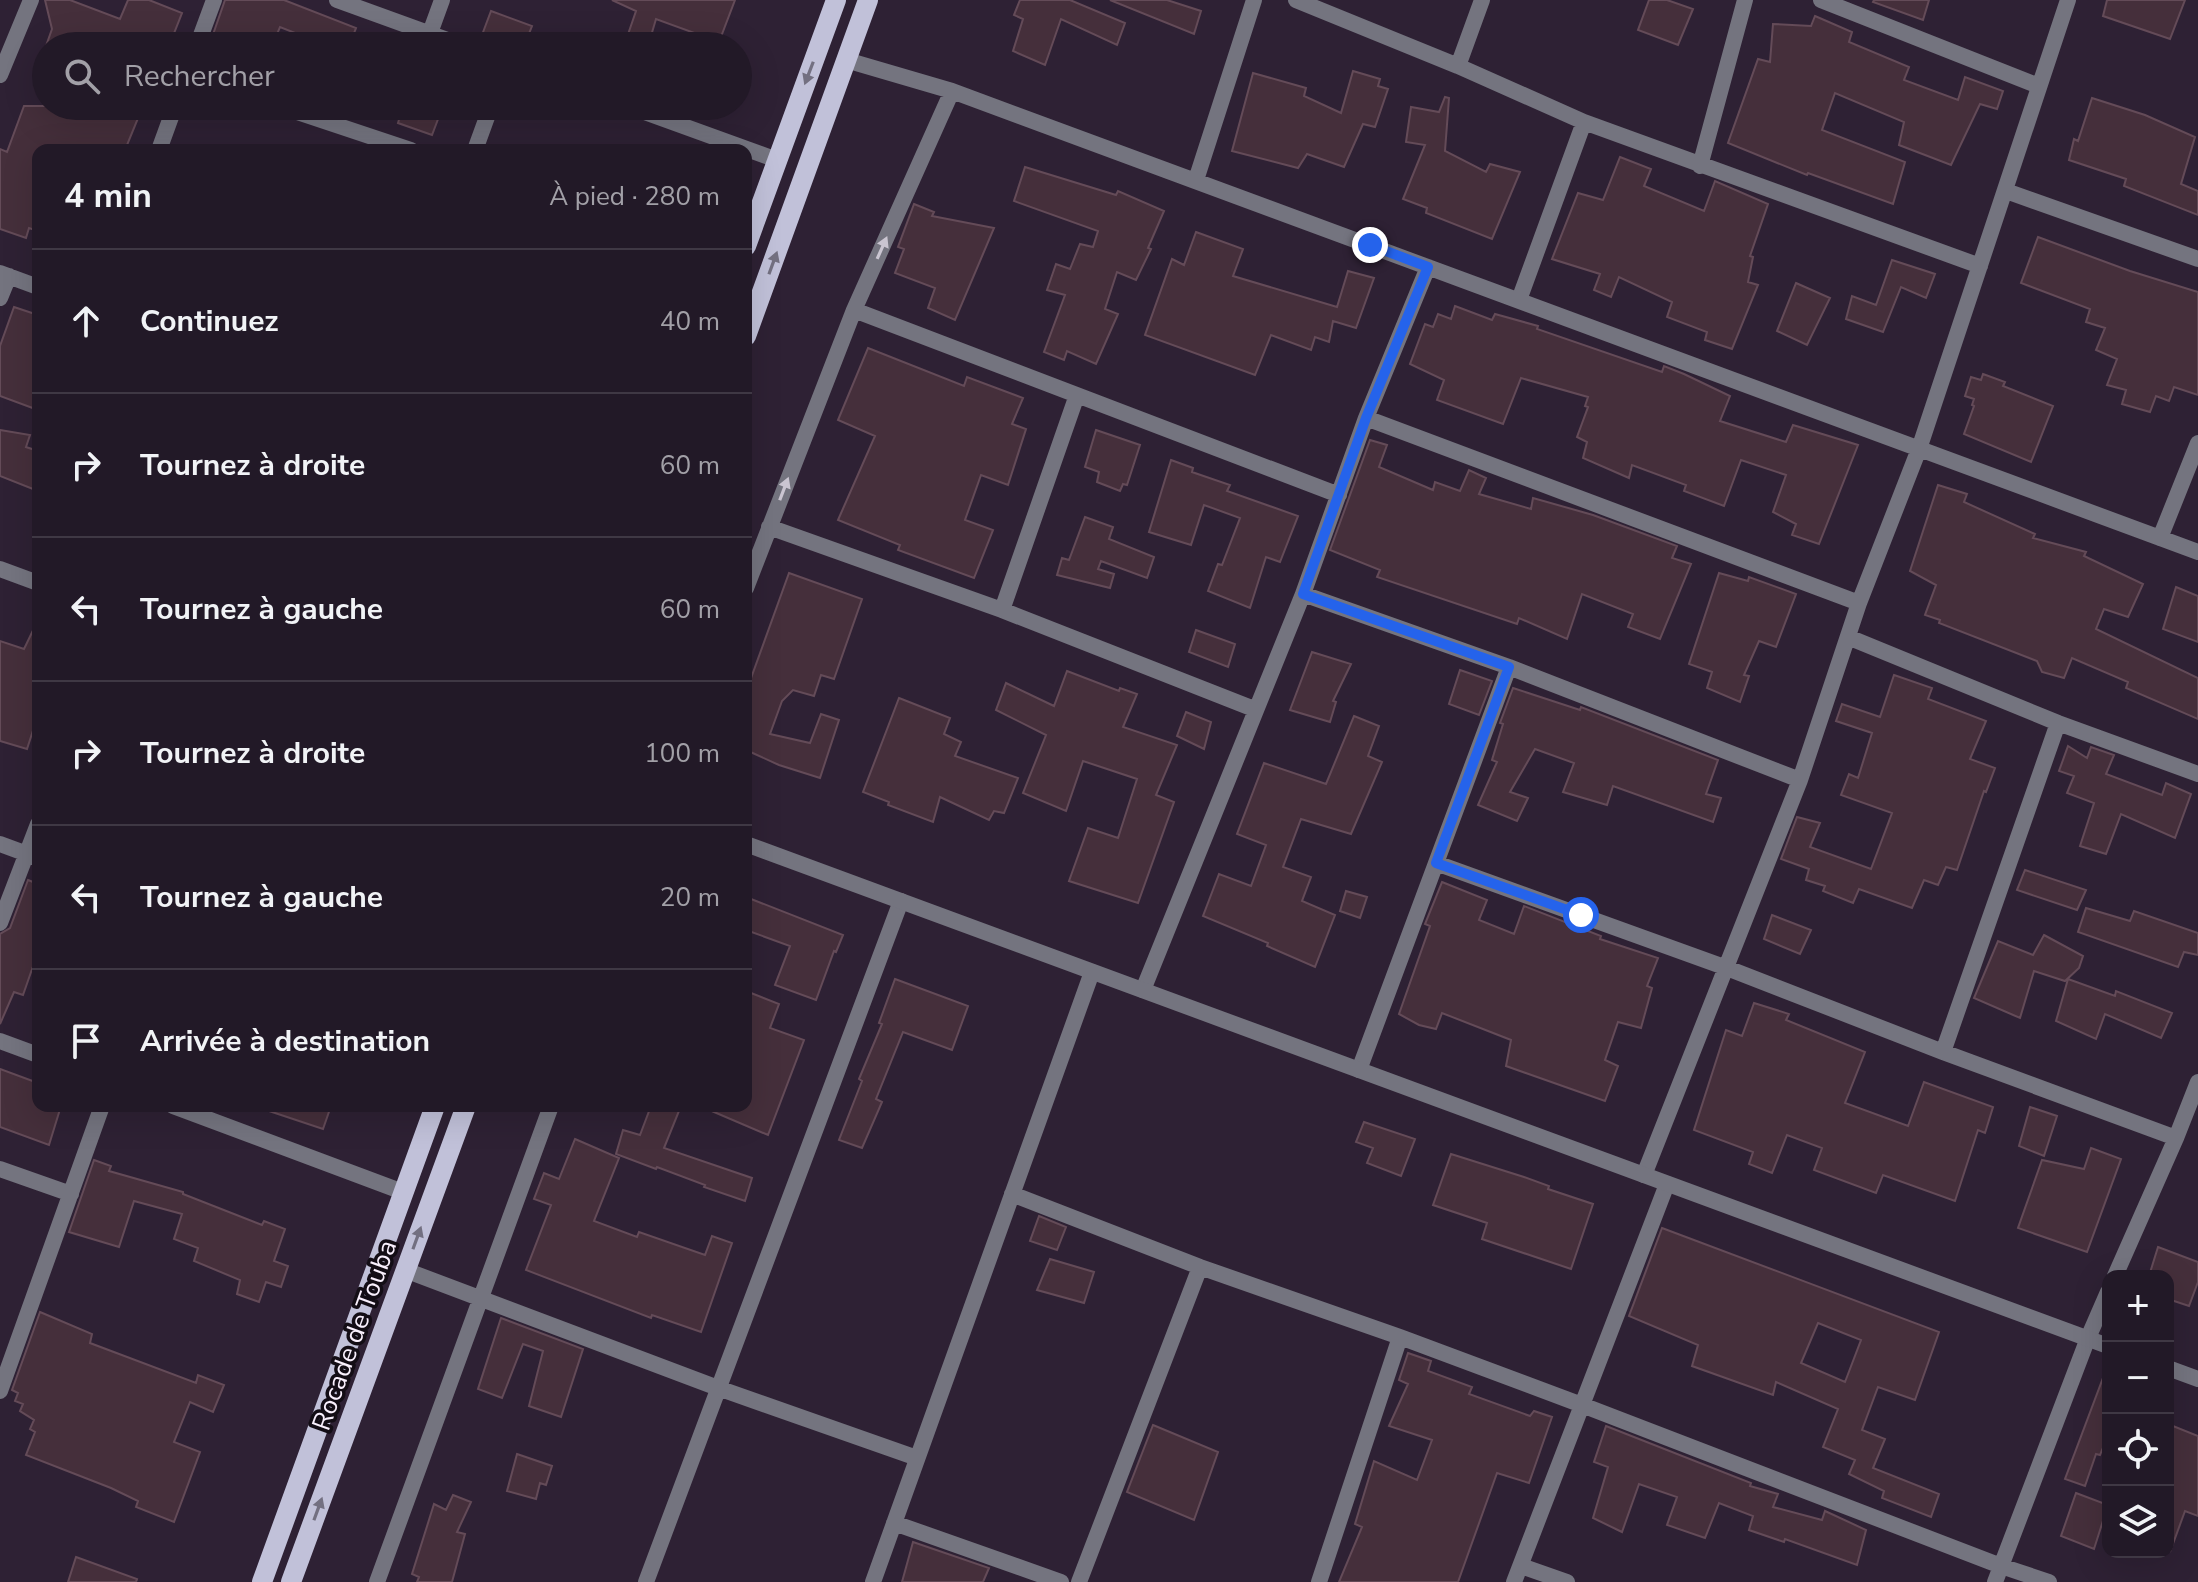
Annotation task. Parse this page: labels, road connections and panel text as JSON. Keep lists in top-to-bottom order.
{
  "streets": {
    "main road": ["Rocade de Touba"]
  },
  "page": {
    "search": "Rechercher",
    "heading": ["4 min", "À pied · 280 m"],
    "list": [
      ["Continuez", "40 m"],
      ["Tournez à droite", "60 m"],
      ["Tournez à gauche", "60 m"],
      ["Tournez à droite", "100 m"],
      ["Tournez à gauche", "20 m"],
      "Arrivée à destination"
    ],
    "map_buttons": ["+", "−"]
  }
}
